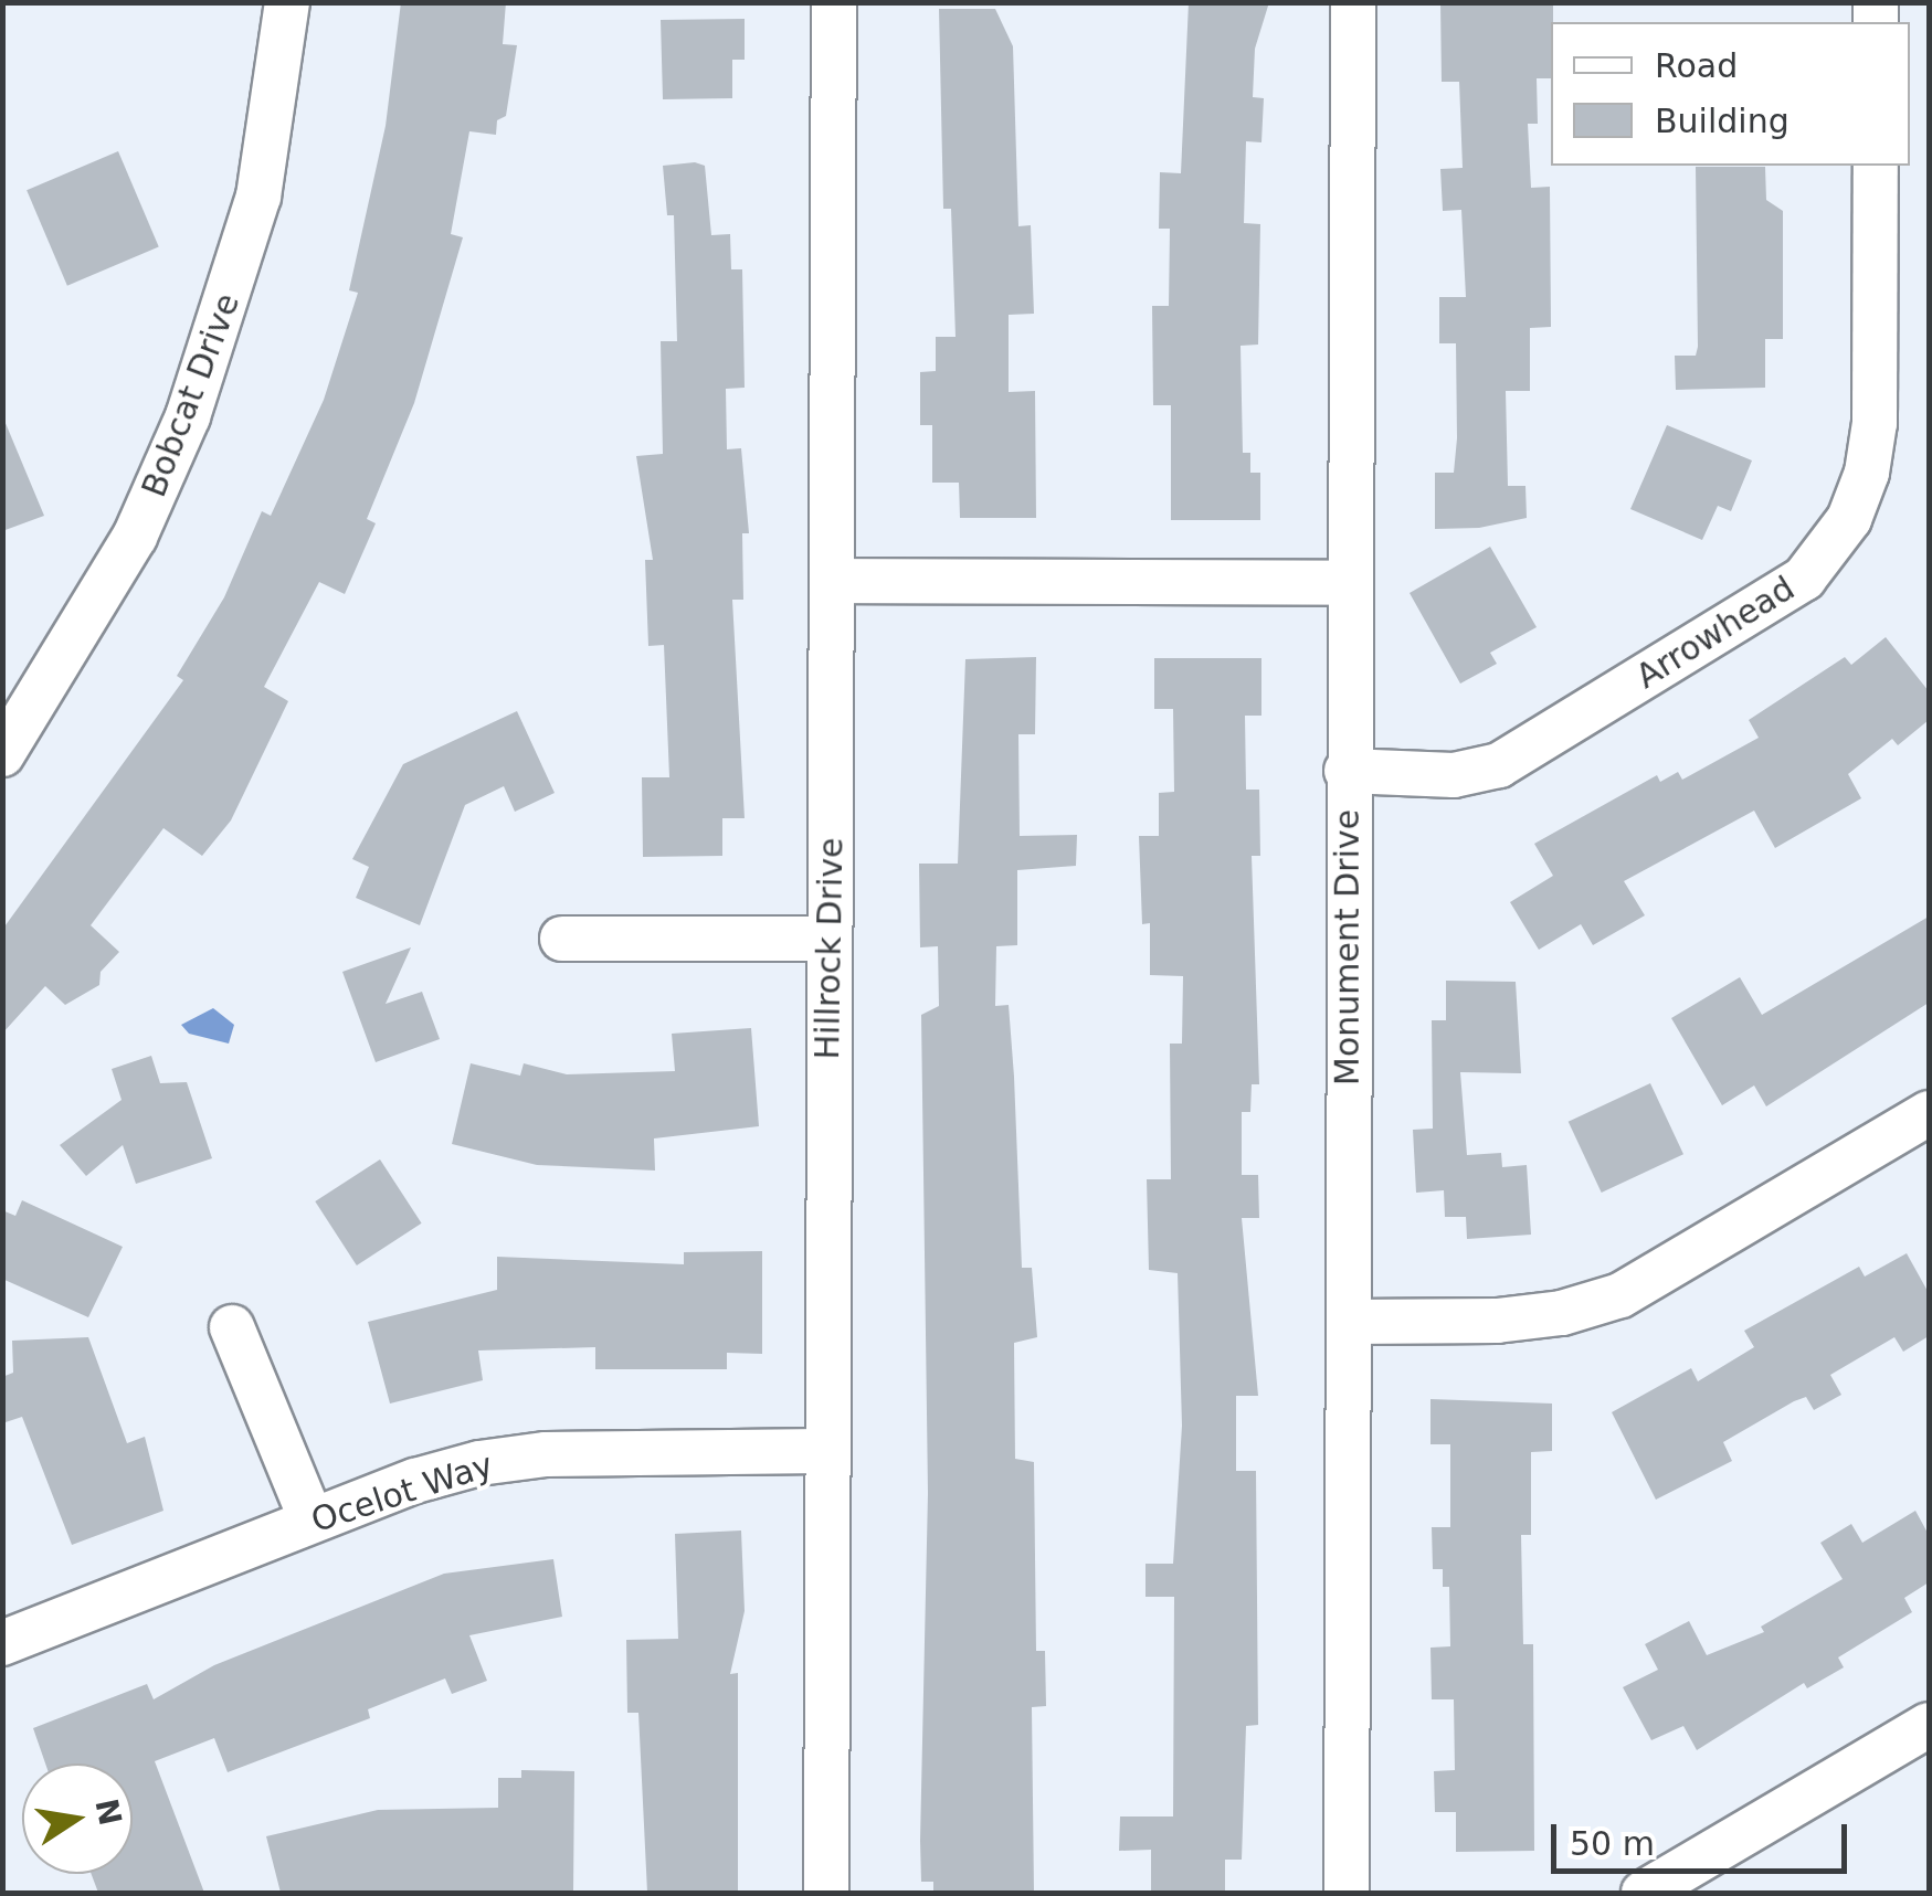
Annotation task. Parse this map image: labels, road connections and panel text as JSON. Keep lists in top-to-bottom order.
{
  "streets": {
    "street": [
      "Bobcat Drive",
      "Arrowhead",
      "Monument Drive",
      "Hillrock Drive",
      "Ocelot Way"
    ]
  },
  "crossings": [
    ["Arrowhead", "Monument Drive"],
    ["Hillrock Drive", "Ocelot Way"]
  ],
  "legend": ["Road", "Building"],
  "scale_bar": "50 m",
  "north": "right"
}
